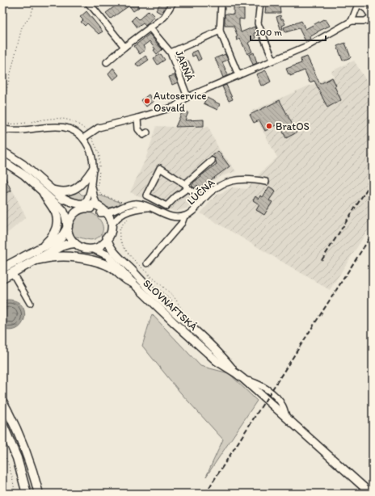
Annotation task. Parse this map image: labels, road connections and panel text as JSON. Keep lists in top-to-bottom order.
{
  "streets": {
    "main road": ["SLOVNAFTSKÁ"],
    "street": ["JARNÁ", "LÚČNA"]
  },
  "crossings": [
    ["LÚČNA", "SLOVNAFTSKÁ"]
  ],
  "places": ["Autoservice Osvald", "BratOS"],
  "scale_bar": "100 m"
}
